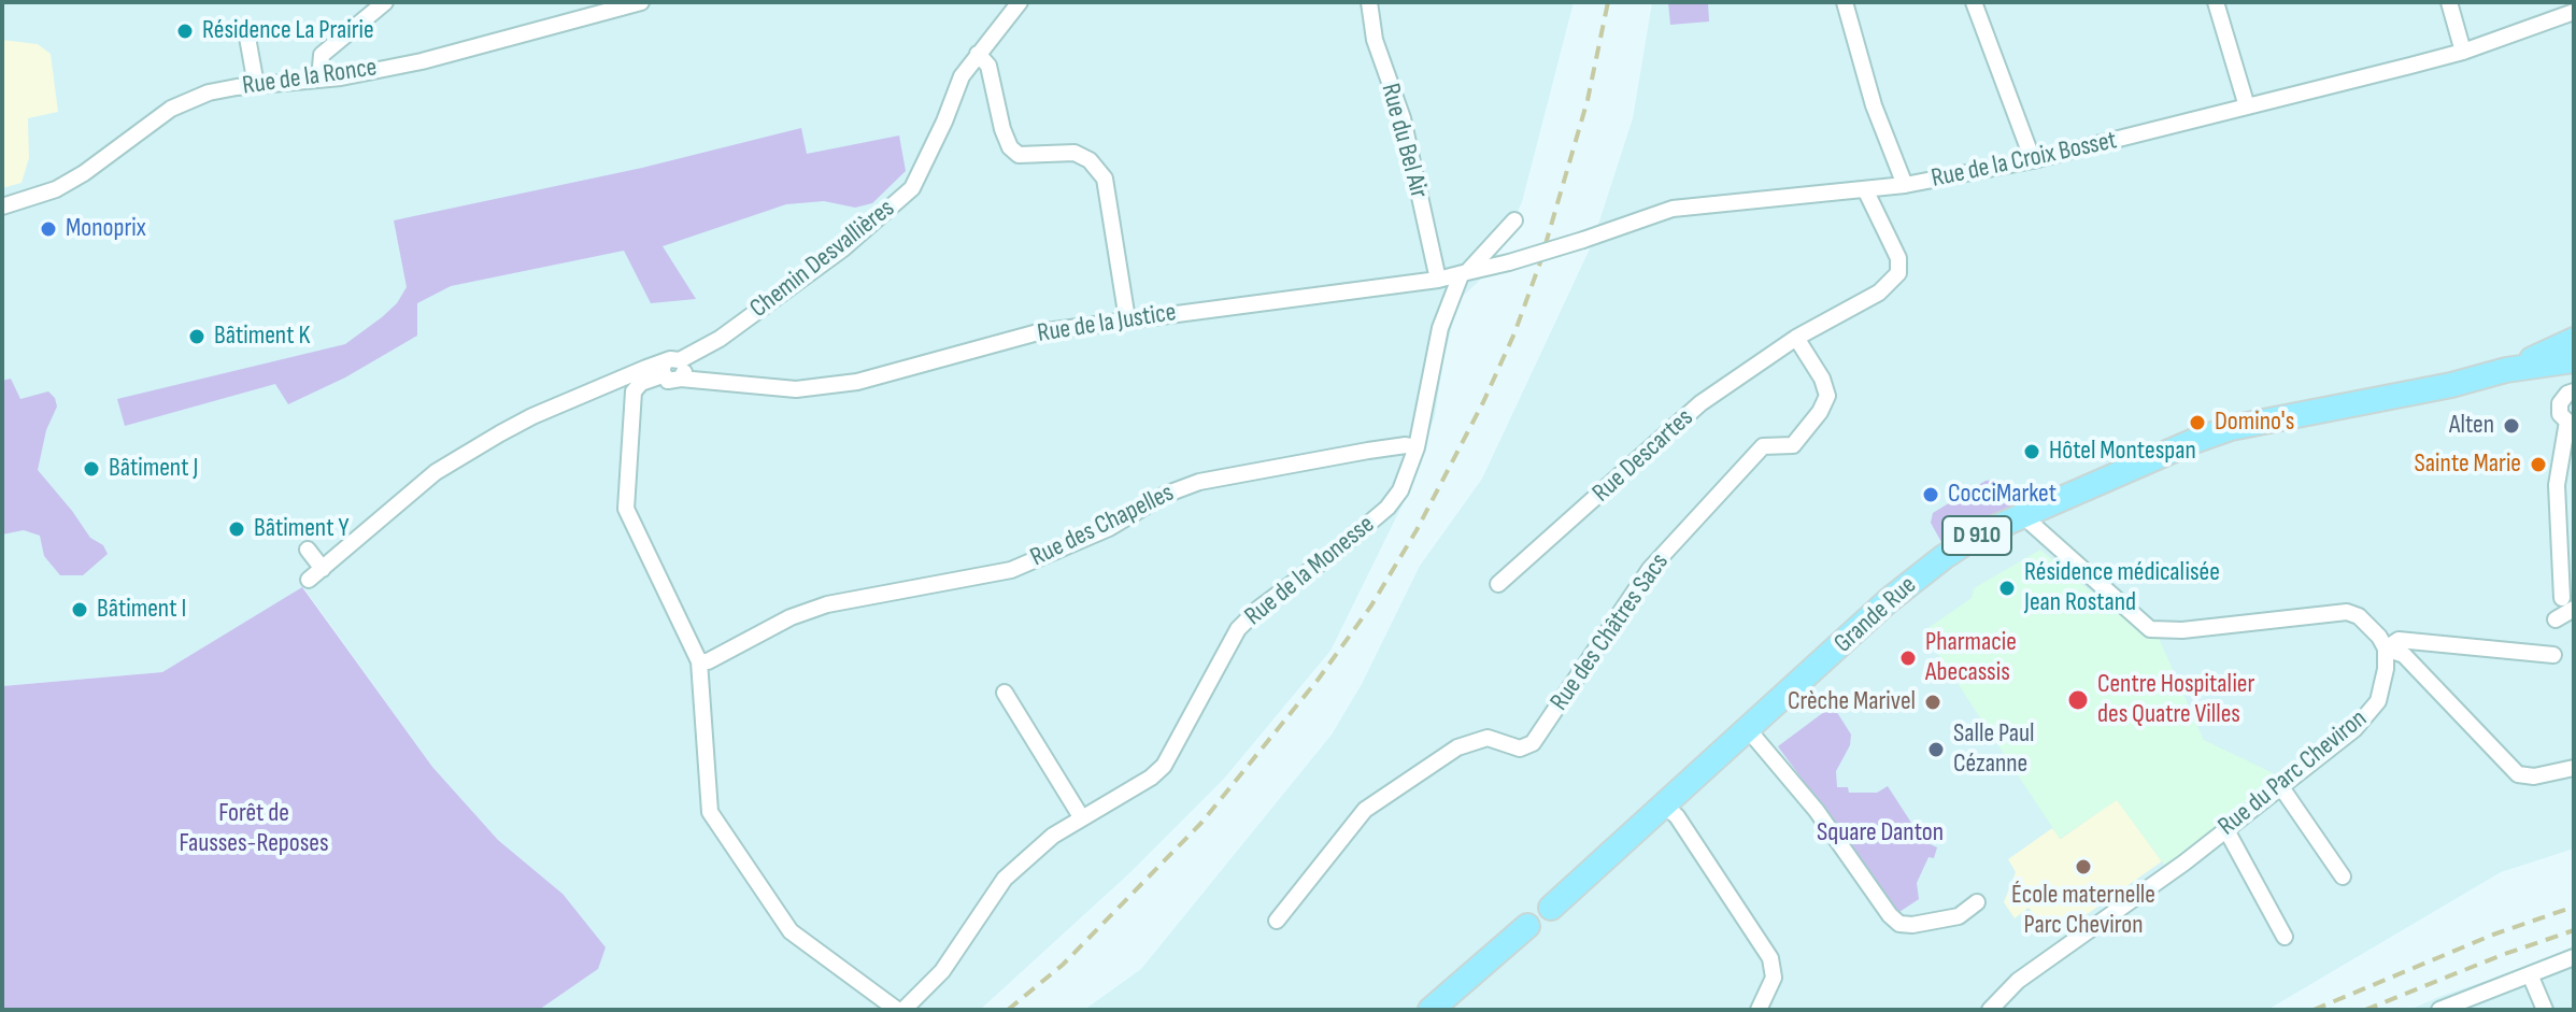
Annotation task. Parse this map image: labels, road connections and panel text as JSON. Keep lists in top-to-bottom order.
{
  "streets": {
    "main road": ["D 910", "Grande Rue"],
    "street": [
      "Rue de la Ronce",
      "Rue du Bel Air",
      "Rue de la Croix Bosset",
      "Chemin Desvallières",
      "Rue de la Justice",
      "Rue Descartes",
      "Rue des Chapelles",
      "Rue de la Monesse",
      "Rue des Châtres Sacs",
      "Rue du Parc Cheviron"
    ]
  },
  "crossings": [
    ["Rue du Bel Air", "Rue de la Justice"],
    ["Rue de la Croix Bosset", "Rue de la Justice"],
    ["Rue de la Croix Bosset", "Rue de la Monesse"],
    ["Chemin Desvallières", "Rue de la Justice"],
    ["Rue de la Justice", "Rue de la Monesse"],
    ["Rue Descartes", "Rue des Châtres Sacs"],
    ["Rue des Chapelles", "Rue de la Monesse"]
  ],
  "parks": ["Forêt de Fausses-Reposes", "Square Danton"],
  "places": [
    "Résidence La Prairie",
    "Monoprix",
    "Bâtiment K",
    "Domino's",
    "Alten",
    "Hôtel Montespan",
    "Sainte Marie",
    "Bâtiment J",
    "CocciMarket",
    "Bâtiment Y",
    "Résidence médicalisée Jean Rostand",
    "Bâtiment I",
    "Pharmacie Abecassis",
    "Centre Hospitalier des Quatre Villes",
    "Crèche Marivel",
    "Salle Paul Cézanne",
    "École maternelle Parc Cheviron"
  ]
}
